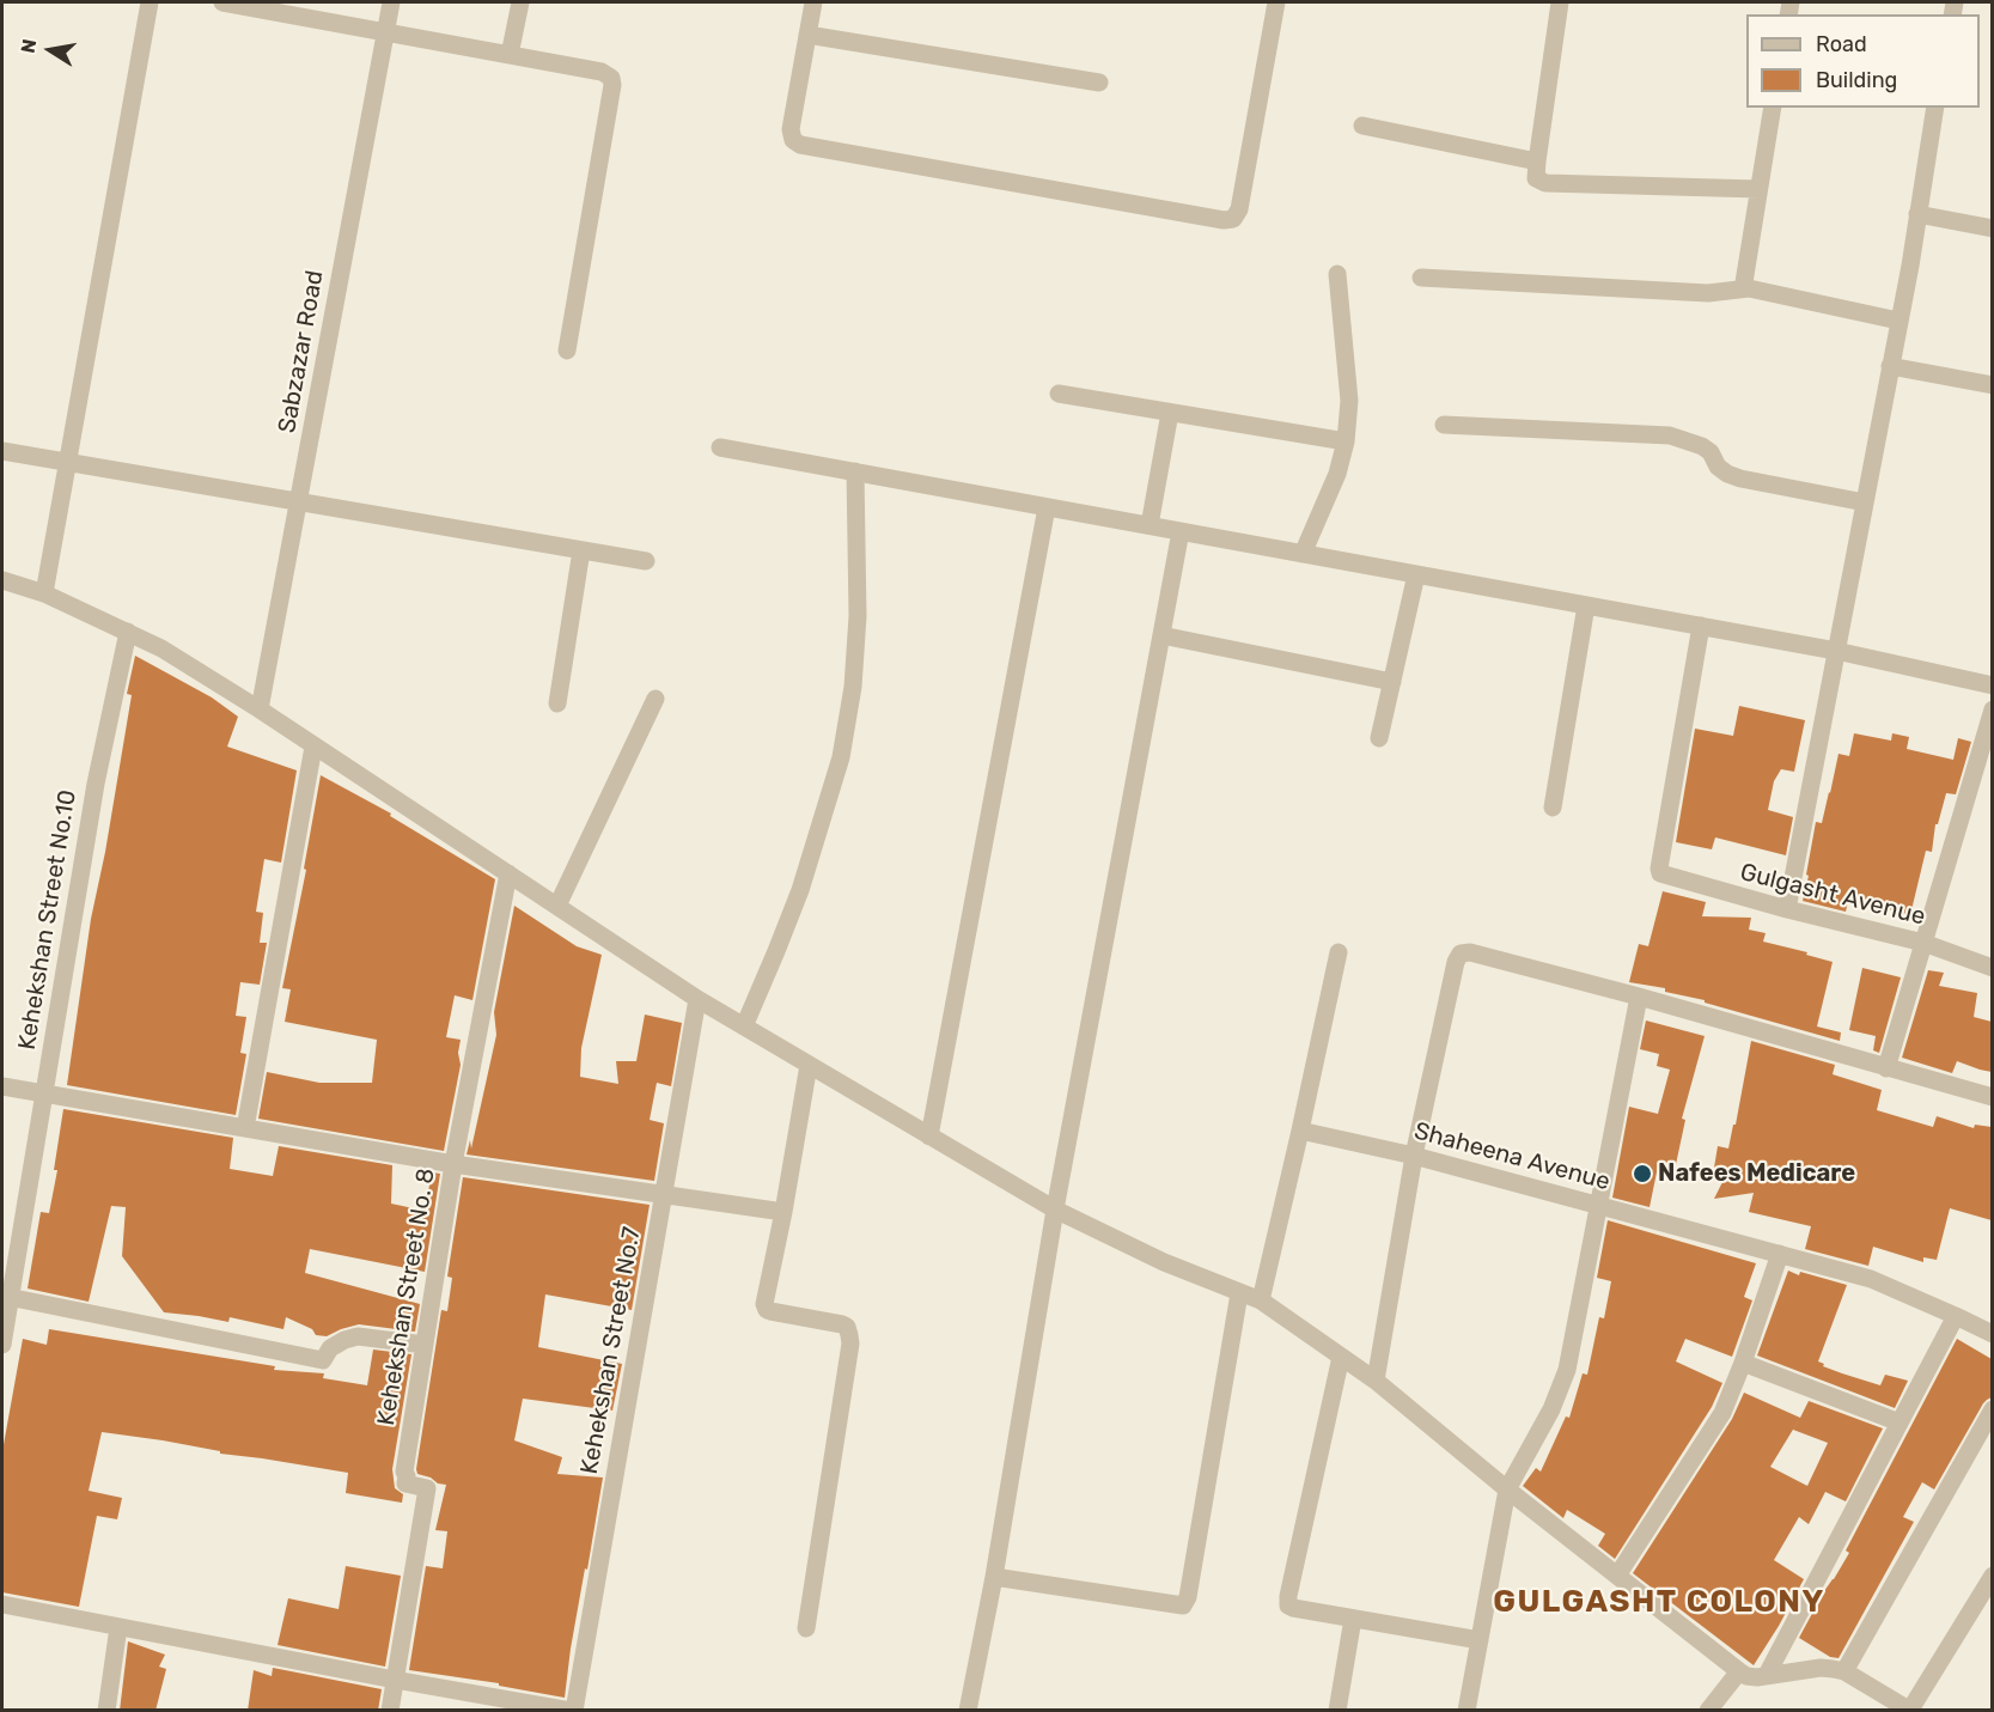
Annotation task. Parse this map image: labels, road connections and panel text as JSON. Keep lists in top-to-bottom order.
{
  "streets": {
    "street": [
      "Sabzazar Road",
      "Gulgasht Avenue",
      "Kehekshan Street No.10",
      "Shaheena Avenue",
      "Kehekshan Street No. 8",
      "Kehekshan Street No.7"
    ]
  },
  "districts": ["GULGASHT COLONY"],
  "places": ["Nafees Medicare"],
  "legend": ["Road", "Building"],
  "north": "left"
}
